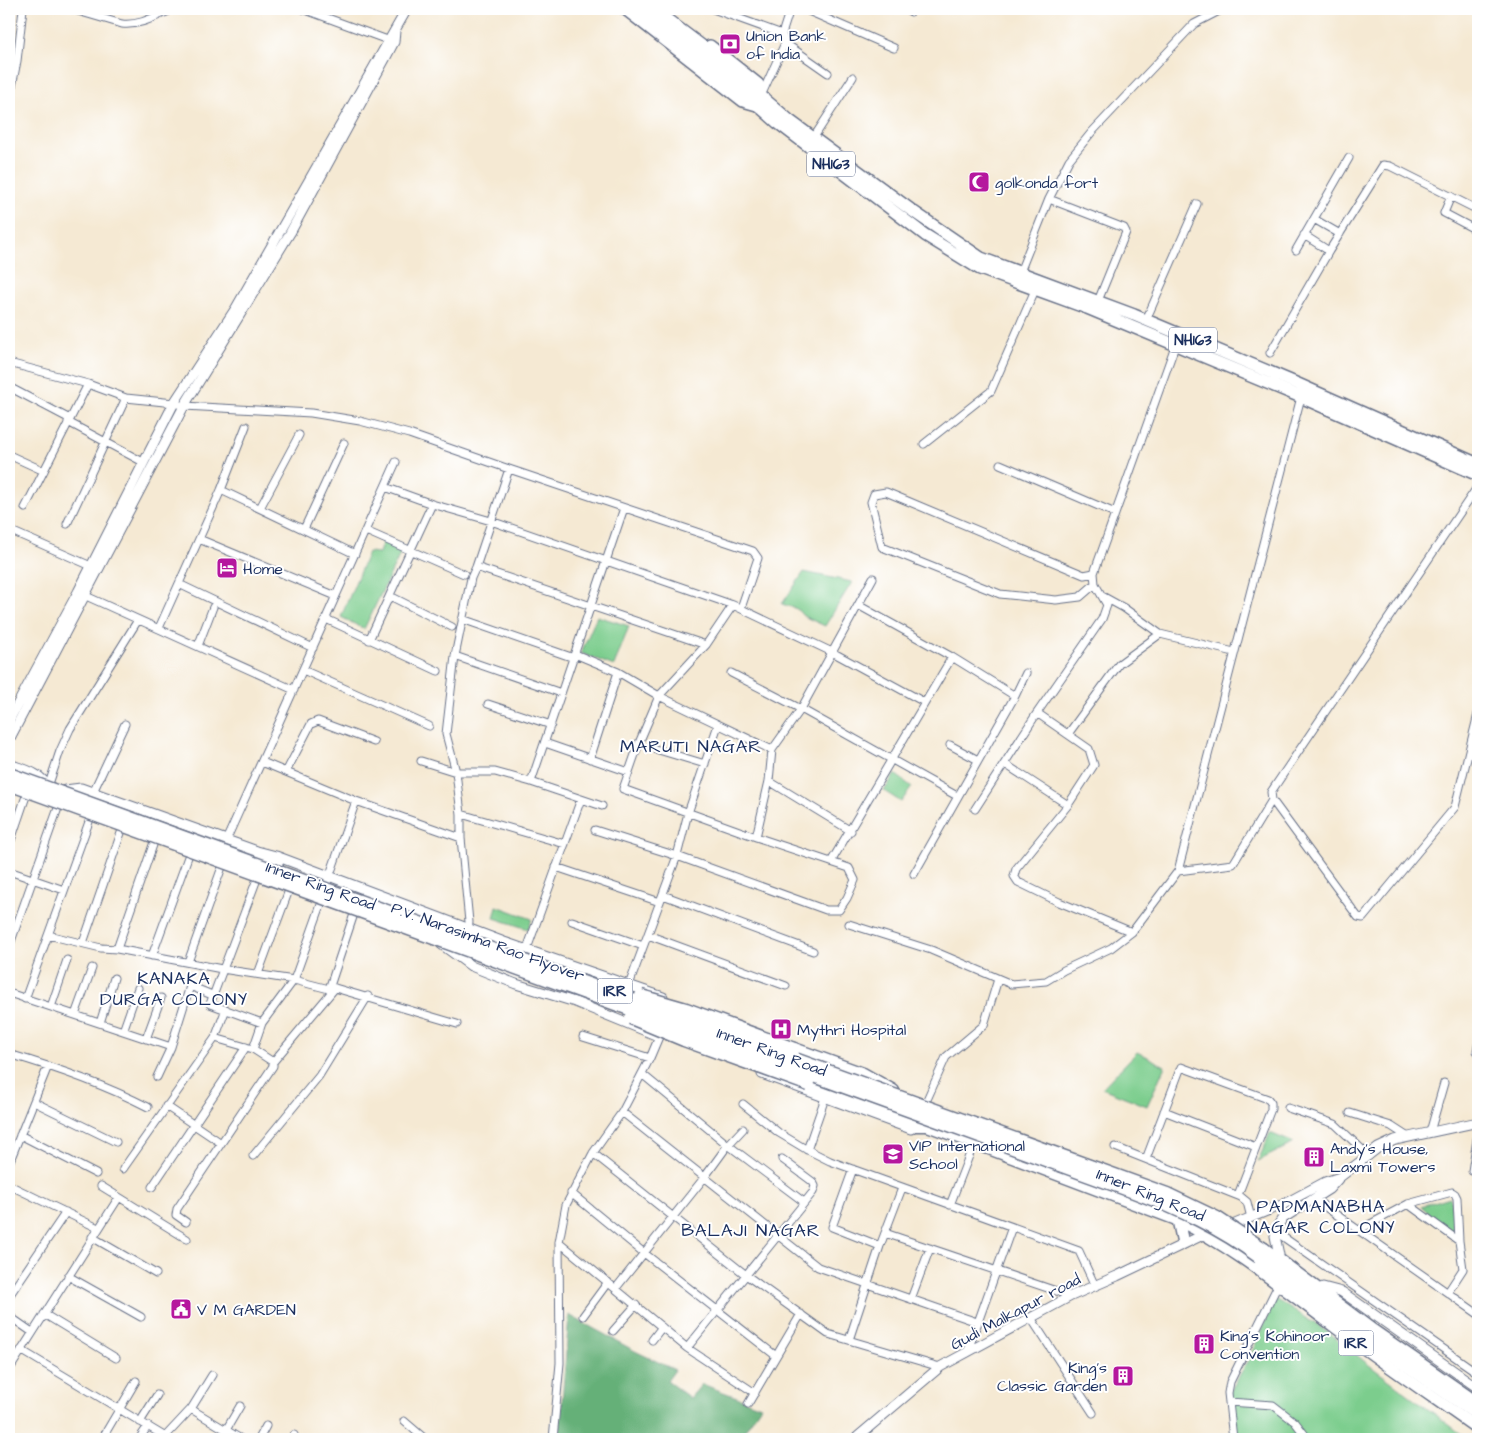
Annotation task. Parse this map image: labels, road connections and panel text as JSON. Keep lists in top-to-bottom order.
{
  "streets": {
    "highway": ["P.V. Narasimha Rao Flyover"],
    "main road": ["NH163", "Inner Ring Road", "IRR"],
    "street": ["Gudi Malkapur road"]
  },
  "crossings": [
    ["Inner Ring Road", "P.V. Narasimha Rao Flyover"],
    ["Inner Ring Road", "Gudi Malkapur road"]
  ],
  "districts": [
    "MARUTI NAGAR",
    "KANAKA DURGA COLONY",
    "PADMANABHA NAGAR COLONY",
    "BALAJI NAGAR"
  ],
  "places": {
    "bank": ["Union Bank of India"],
    "mosque": ["golkonda fort"],
    "hotel": ["Home"],
    "hospital": ["Mythri Hospital"],
    "school or university": ["VIP International School"],
    "building": ["Andy's House, Laxmi Towers", "King's Kohinoor Convention", "King's Classic Garden"],
    "public building": ["V M GARDEN"]
  }
}
